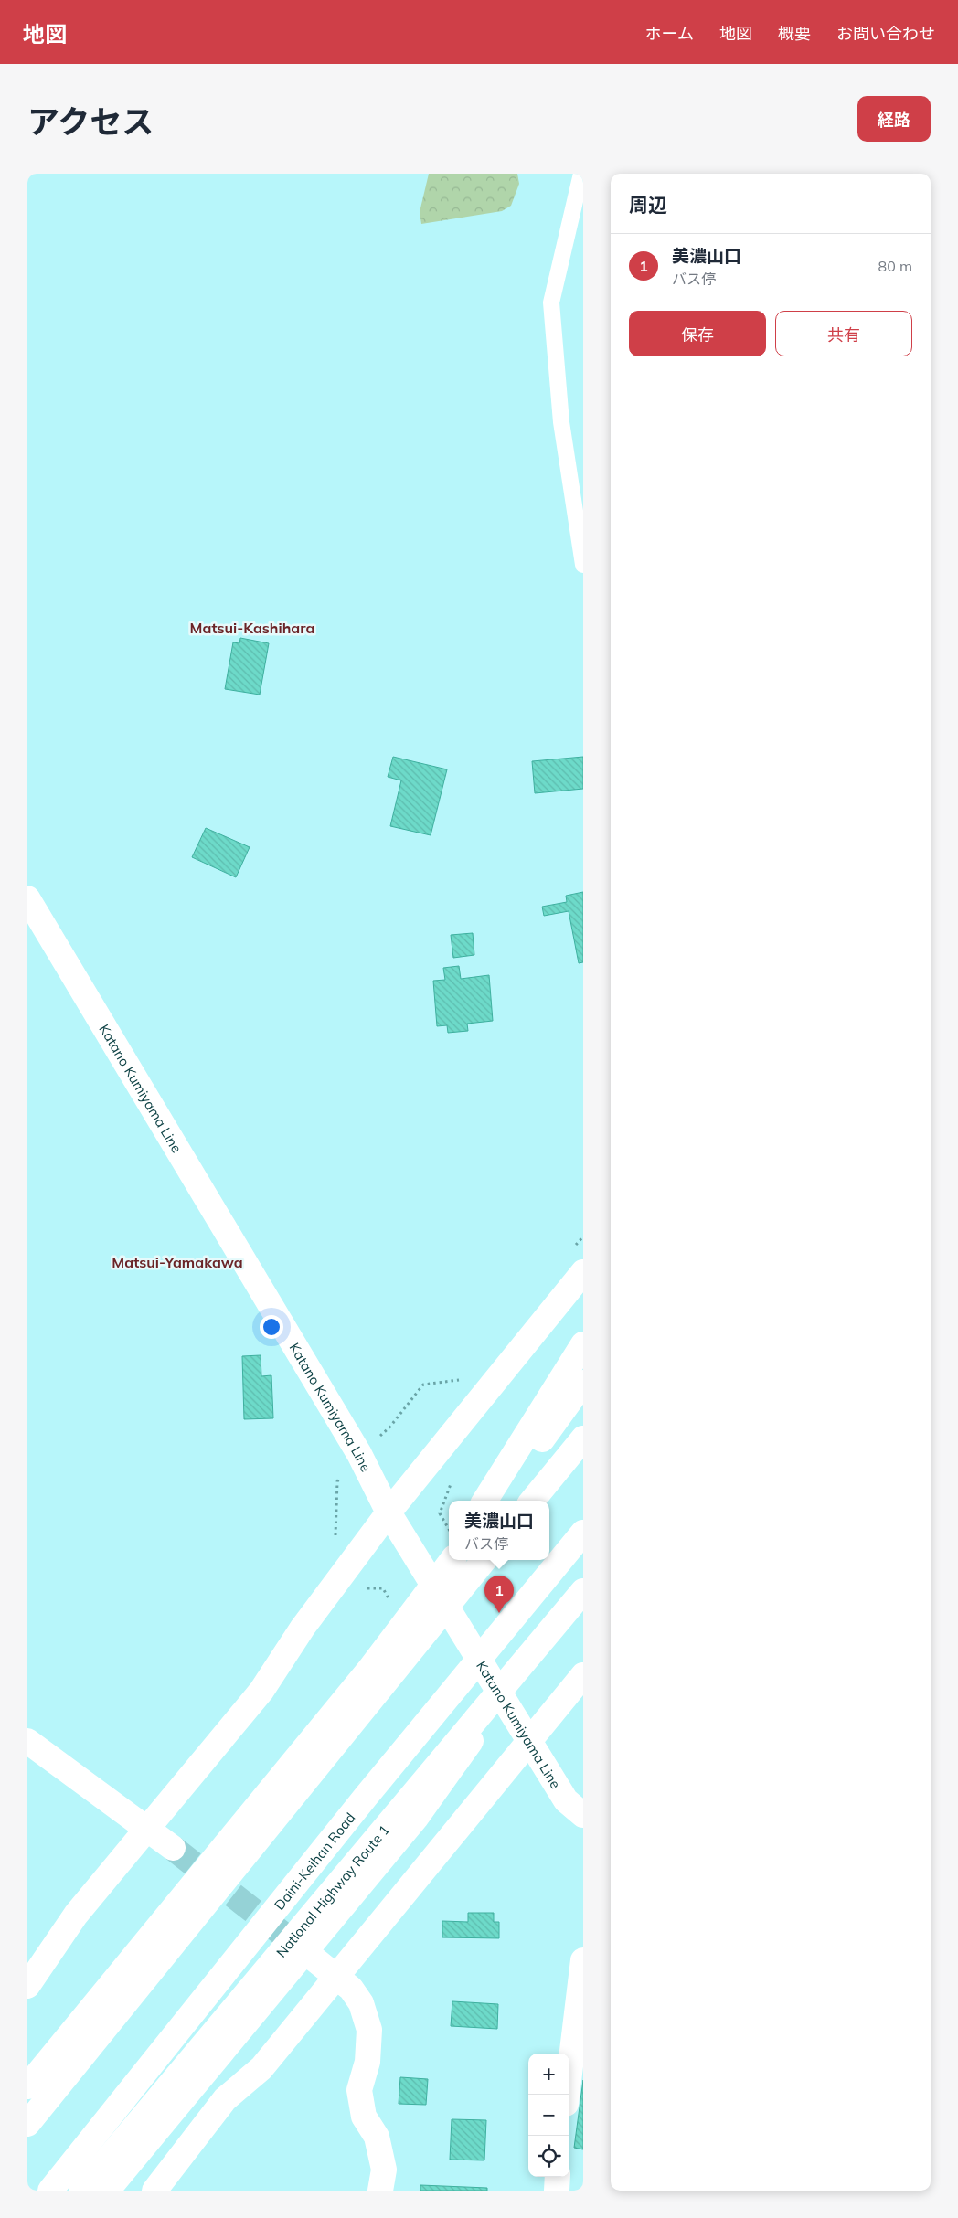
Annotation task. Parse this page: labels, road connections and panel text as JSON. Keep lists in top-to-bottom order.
{
  "streets": {
    "main road": ["Katano Kumiyama Line", "Daini-Keihan Road", "National Highway Route 1"]
  },
  "districts": ["Matsui-Kashihara", "Matsui-Yamakawa"],
  "page": {
    "header": "地図",
    "nav": [
      "ホーム",
      "地図",
      "概要",
      "お問い合わせ"
    ],
    "title": "アクセス",
    "buttons": [
      "経路",
      ["保存", "共有"]
    ],
    "heading": "周辺",
    "list": [
      {
        "mark": "1",
        "name": "美濃山口",
        "note": "バス停",
        "value": "80 m"
      }
    ],
    "popup": ["美濃山口", "バス停"],
    "pins": "1",
    "map_buttons": ["+", "−"]
  }
}
